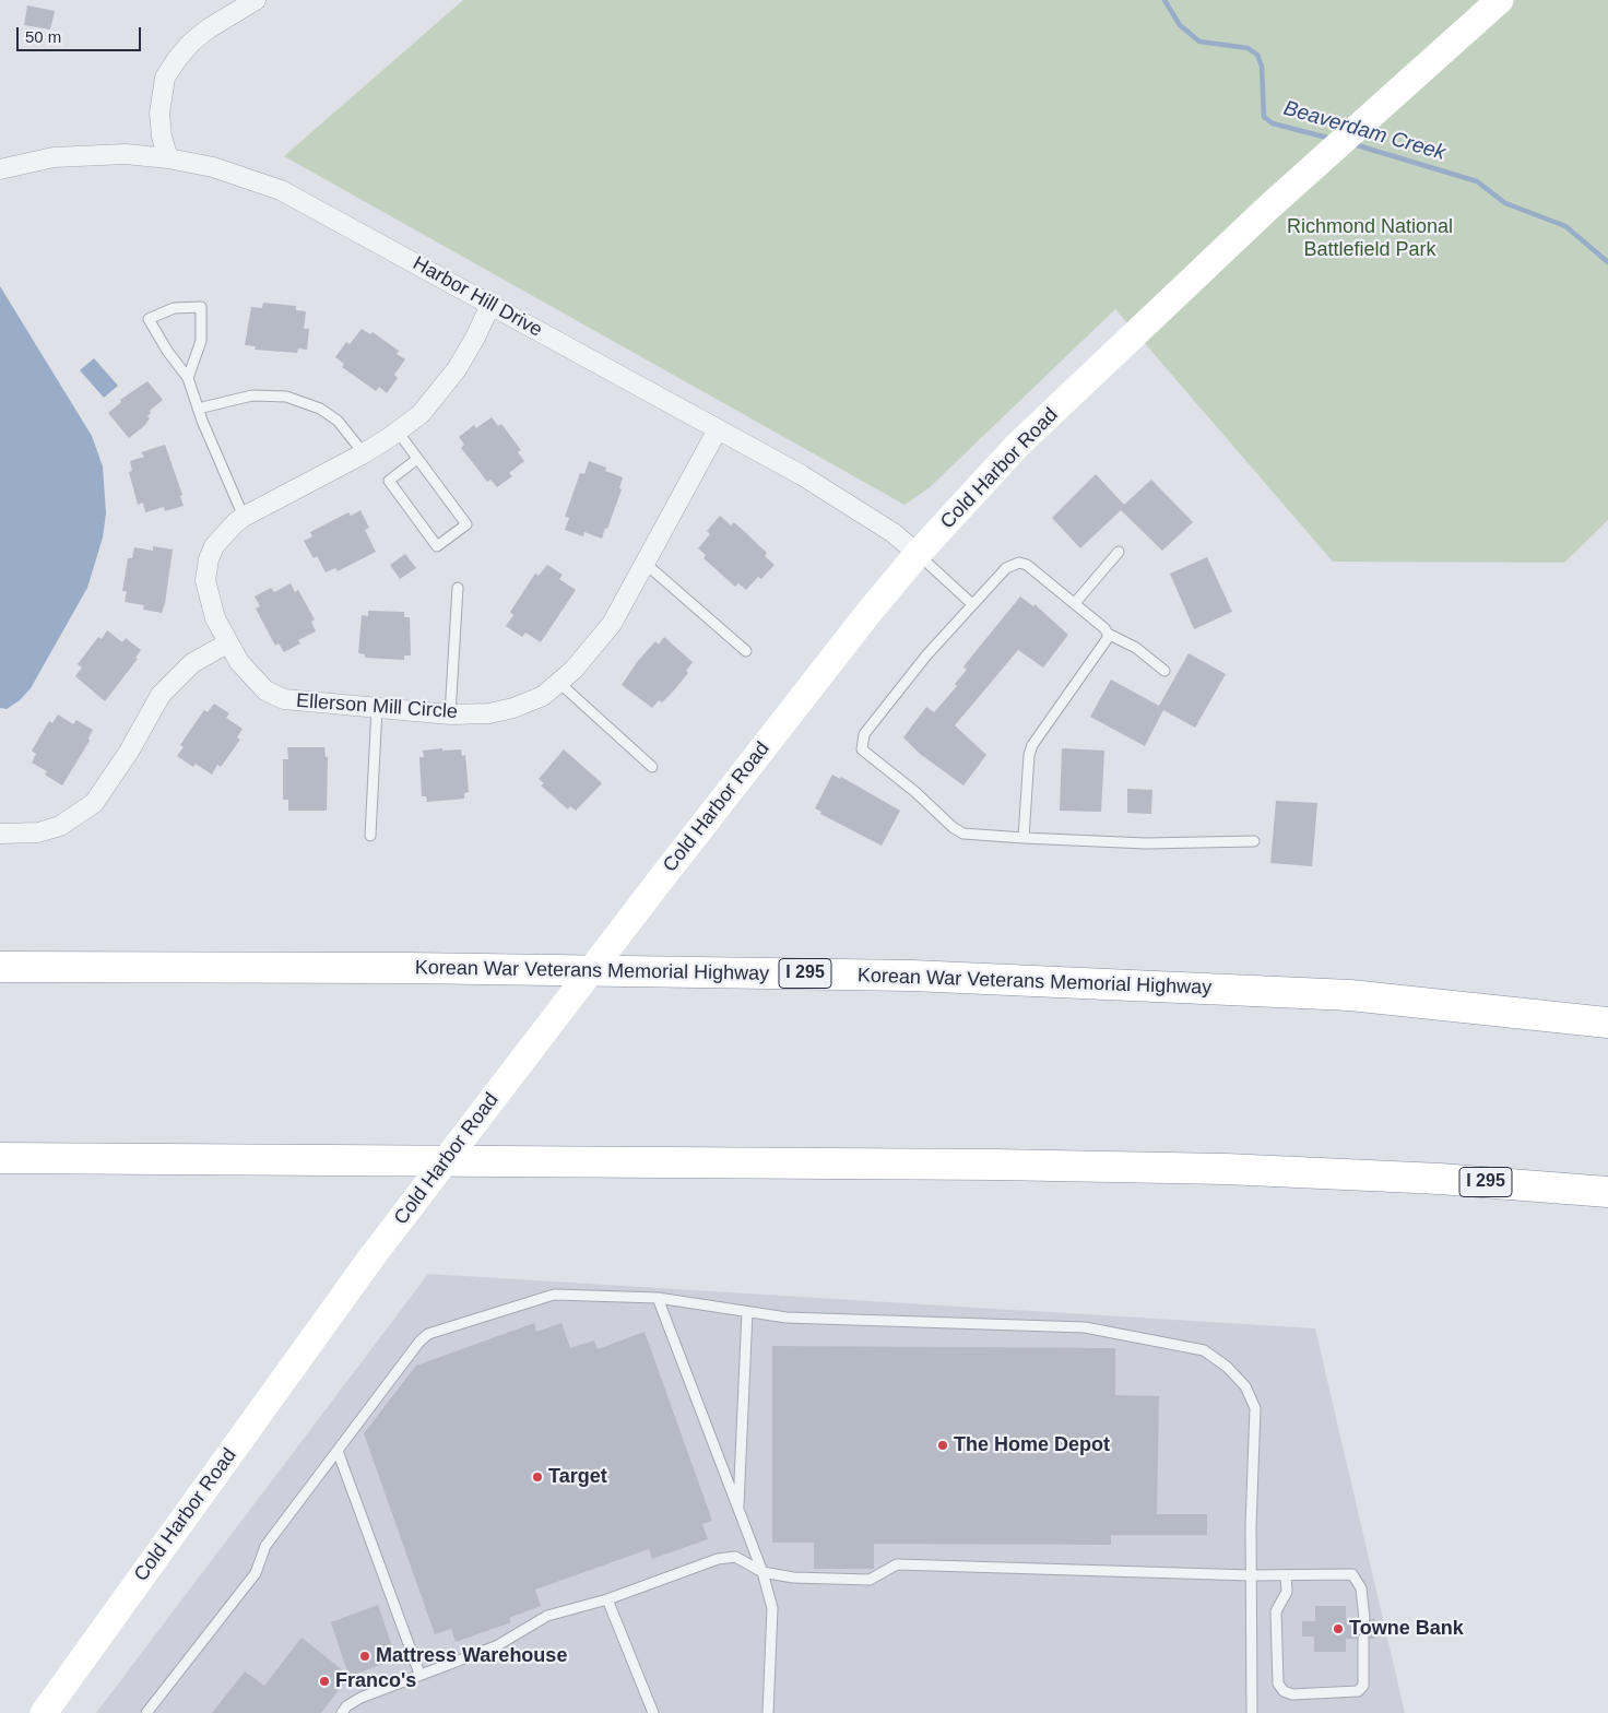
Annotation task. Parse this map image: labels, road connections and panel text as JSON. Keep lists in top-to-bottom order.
{
  "streets": {
    "highway": ["Korean War Veterans Memorial Highway", "I 295"],
    "main road": ["Cold Harbor Road"],
    "street": ["Harbor Hill Drive", "Ellerson Mill Circle"]
  },
  "crossings": [
    ["Harbor Hill Drive", "Cold Harbor Road"],
    ["Harbor Hill Drive", "Ellerson Mill Circle"]
  ],
  "water": ["Beaverdam Creek"],
  "parks": ["Richmond National Battlefield Park"],
  "places": [
    "The Home Depot",
    "Target",
    "Towne Bank",
    "Mattress Warehouse",
    "Franco's"
  ],
  "scale_bar": "50 m"
}
